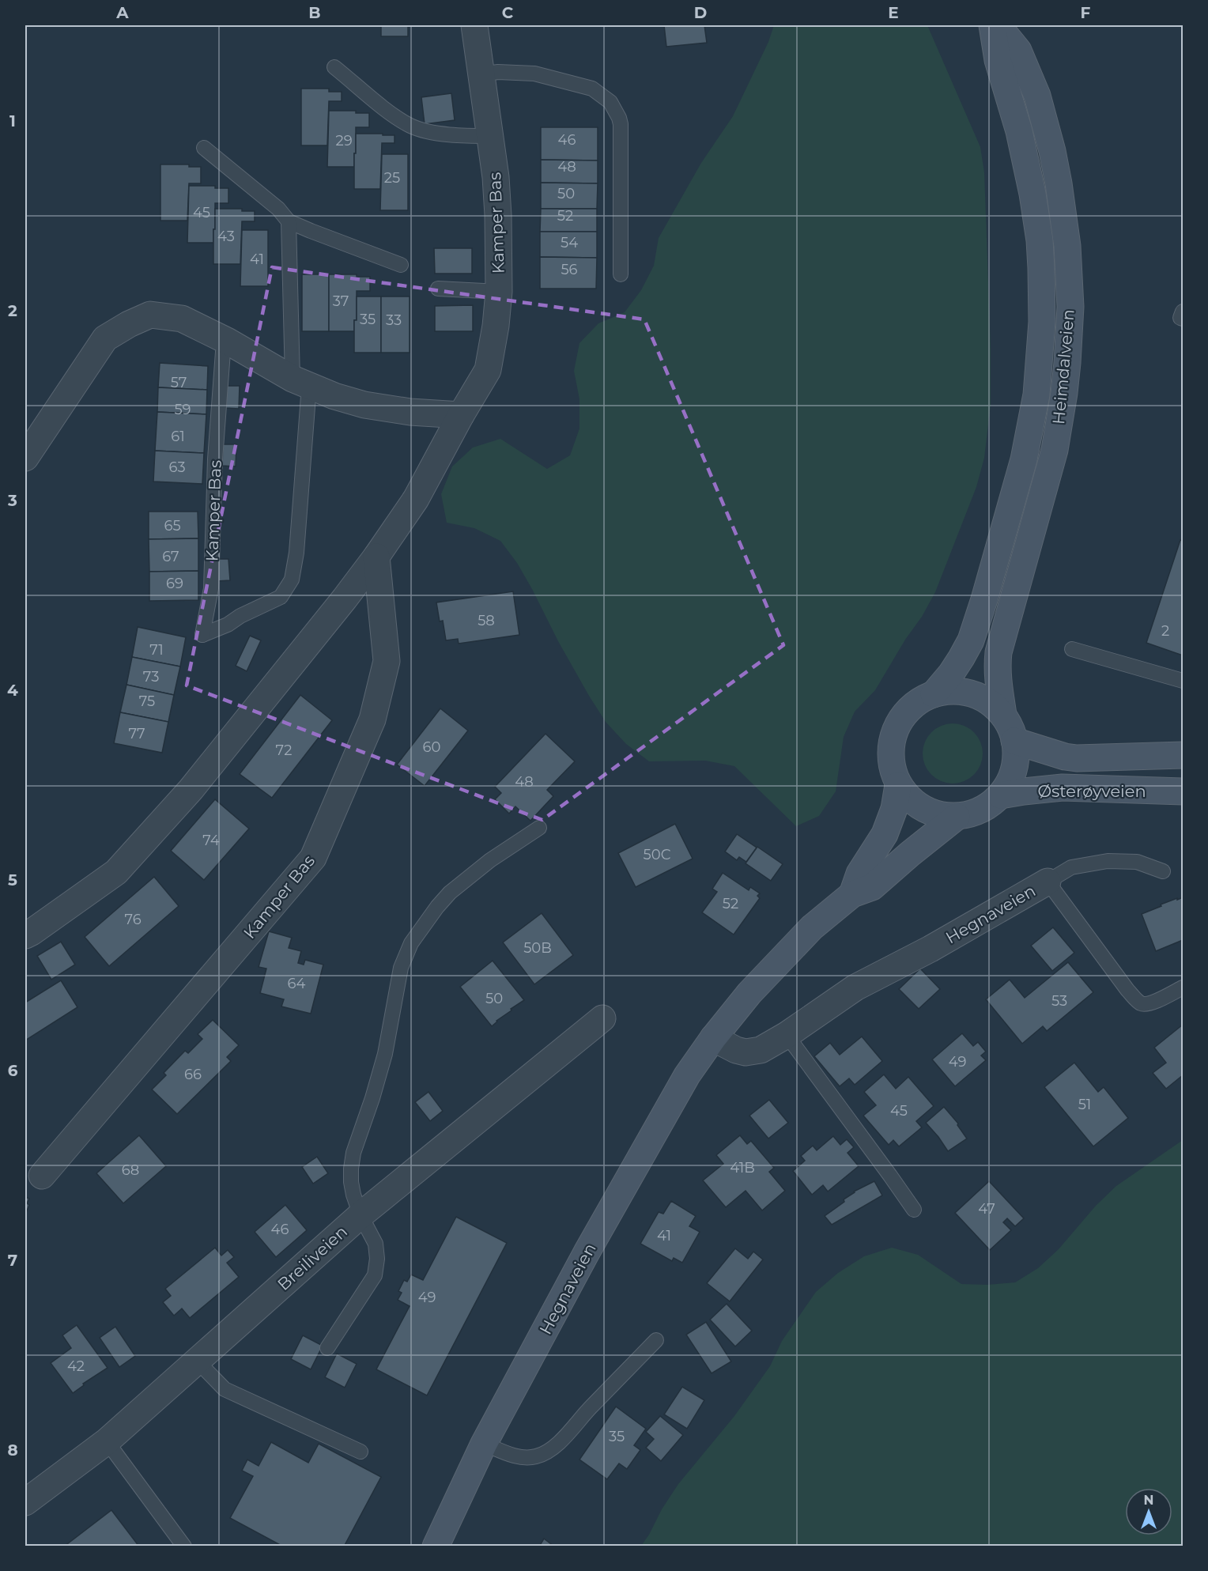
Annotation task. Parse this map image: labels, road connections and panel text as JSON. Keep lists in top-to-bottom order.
{
  "streets": {
    "main road": ["Heimdalveien", "Østerøyveien", "Hegnaveien"],
    "street": ["Kamper Bas", "Breiliveien"]
  },
  "crossings": [
    ["Heimdalveien", "Østerøyveien"],
    ["Heimdalveien", "Hegnaveien"],
    ["Østerøyveien", "Hegnaveien"]
  ],
  "house_numbers": [
    "46",
    "29",
    "48",
    "25",
    "50",
    "45",
    "52",
    "43",
    "54",
    "41",
    "56",
    "37",
    "35",
    "33",
    "57",
    "59",
    "61",
    "63",
    "65",
    "67",
    "69",
    "58",
    "2",
    "71",
    "73",
    "75",
    "77",
    "60",
    "72",
    "48",
    "74",
    "50C",
    "52",
    "76",
    "50B",
    "64",
    "50",
    "53",
    "49",
    "66",
    "51",
    "45",
    "41B",
    "68",
    "47",
    "46",
    "41",
    "49",
    "42",
    "35"
  ],
  "north": "top",
  "grid": {
    "columns": [
      "A",
      "B",
      "C",
      "D",
      "E",
      "F"
    ],
    "rows": [
      "1",
      "2",
      "3",
      "4",
      "5",
      "6",
      "7",
      "8"
    ]
  }
}
